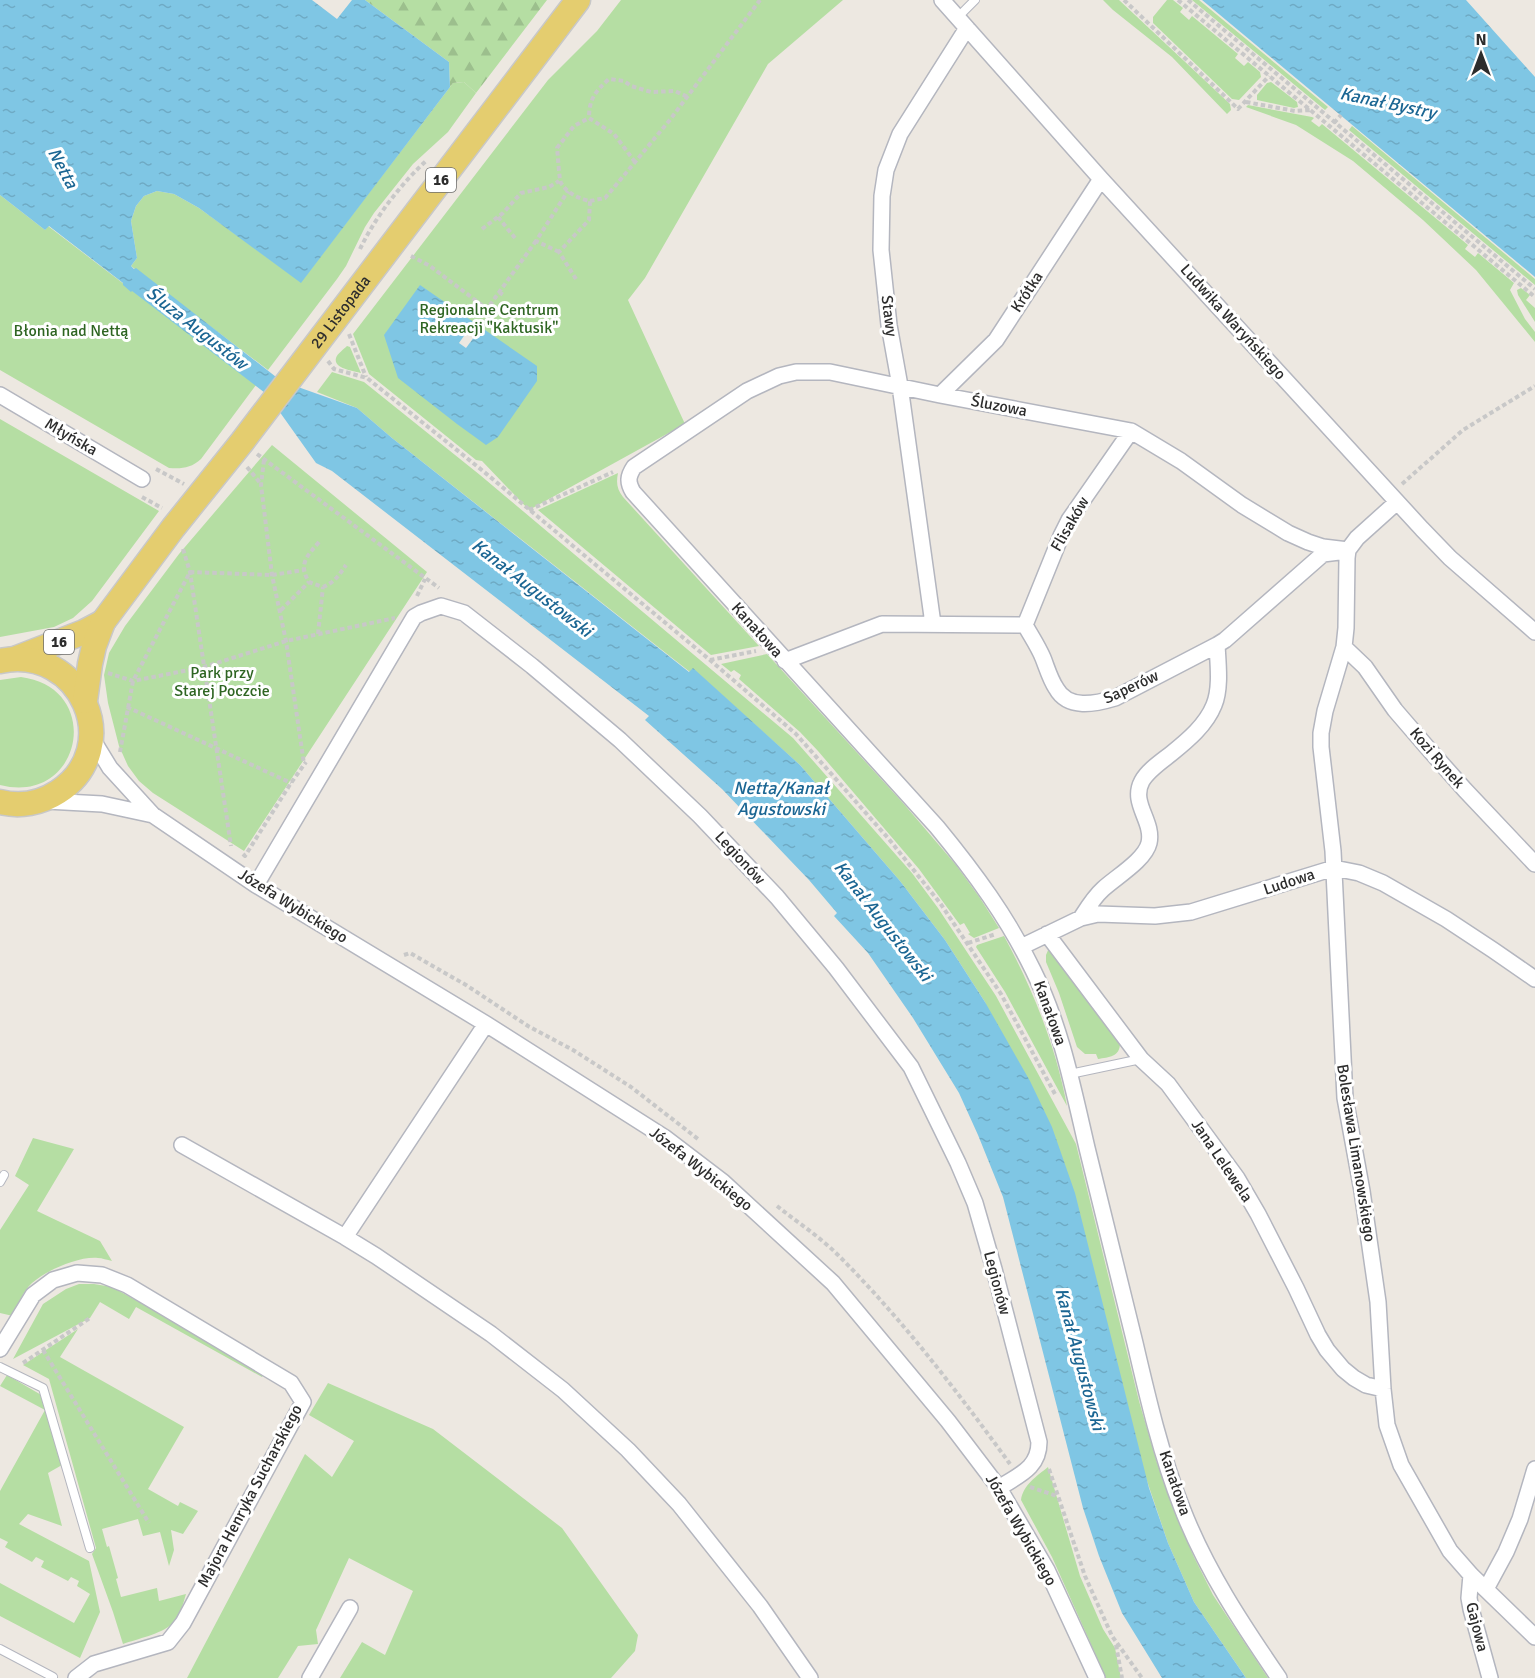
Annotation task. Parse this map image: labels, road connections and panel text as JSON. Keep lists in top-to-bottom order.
{
  "streets": {
    "main road": ["16", "29 Listopada"],
    "street": [
      "Krótka",
      "Stawy",
      "Ludwika Waryńskiego",
      "Śluzowa",
      "Młyńska",
      "Flisaków",
      "Kanałowa",
      "Saperów",
      "Kozi Rynek",
      "Legionów",
      "Ludowa",
      "Józefa Wybickiego",
      "Bolesława Limanowskiego",
      "Jana Lelewela",
      "Majora Henryka Sucharskiego",
      "Gajowa"
    ]
  },
  "crossings": [
    ["Krótka", "Ludwika Waryńskiego"],
    ["Krótka", "Śluzowa"],
    ["Stawy", "Ludwika Waryńskiego"],
    ["Stawy", "Śluzowa"],
    ["Śluzowa", "Flisaków"],
    ["Śluzowa", "Kanałowa"],
    ["Śluzowa", "Saperów"],
    ["Śluzowa", "Bolesława Limanowskiego"],
    ["Flisaków", "Saperów"],
    ["Kanałowa", "Ludowa"],
    ["Saperów", "Bolesława Limanowskiego"],
    ["Kozi Rynek", "Bolesława Limanowskiego"],
    ["Ludowa", "Bolesława Limanowskiego"],
    ["Ludowa", "Jana Lelewela"],
    ["Bolesława Limanowskiego", "Jana Lelewela"],
    ["Bolesława Limanowskiego", "Gajowa"]
  ],
  "water": [
    "Kanał Bystry",
    "Netta",
    "Śluza Augustów",
    "Kanał Augustowski",
    "Netta/Kanał Agustowski"
  ],
  "parks": ["Regionalne Centrum Rekreacji \"Kaktusik\"", "Błonia nad Nettą", "Park przy Starej Poczcie"],
  "north": "top"
}
